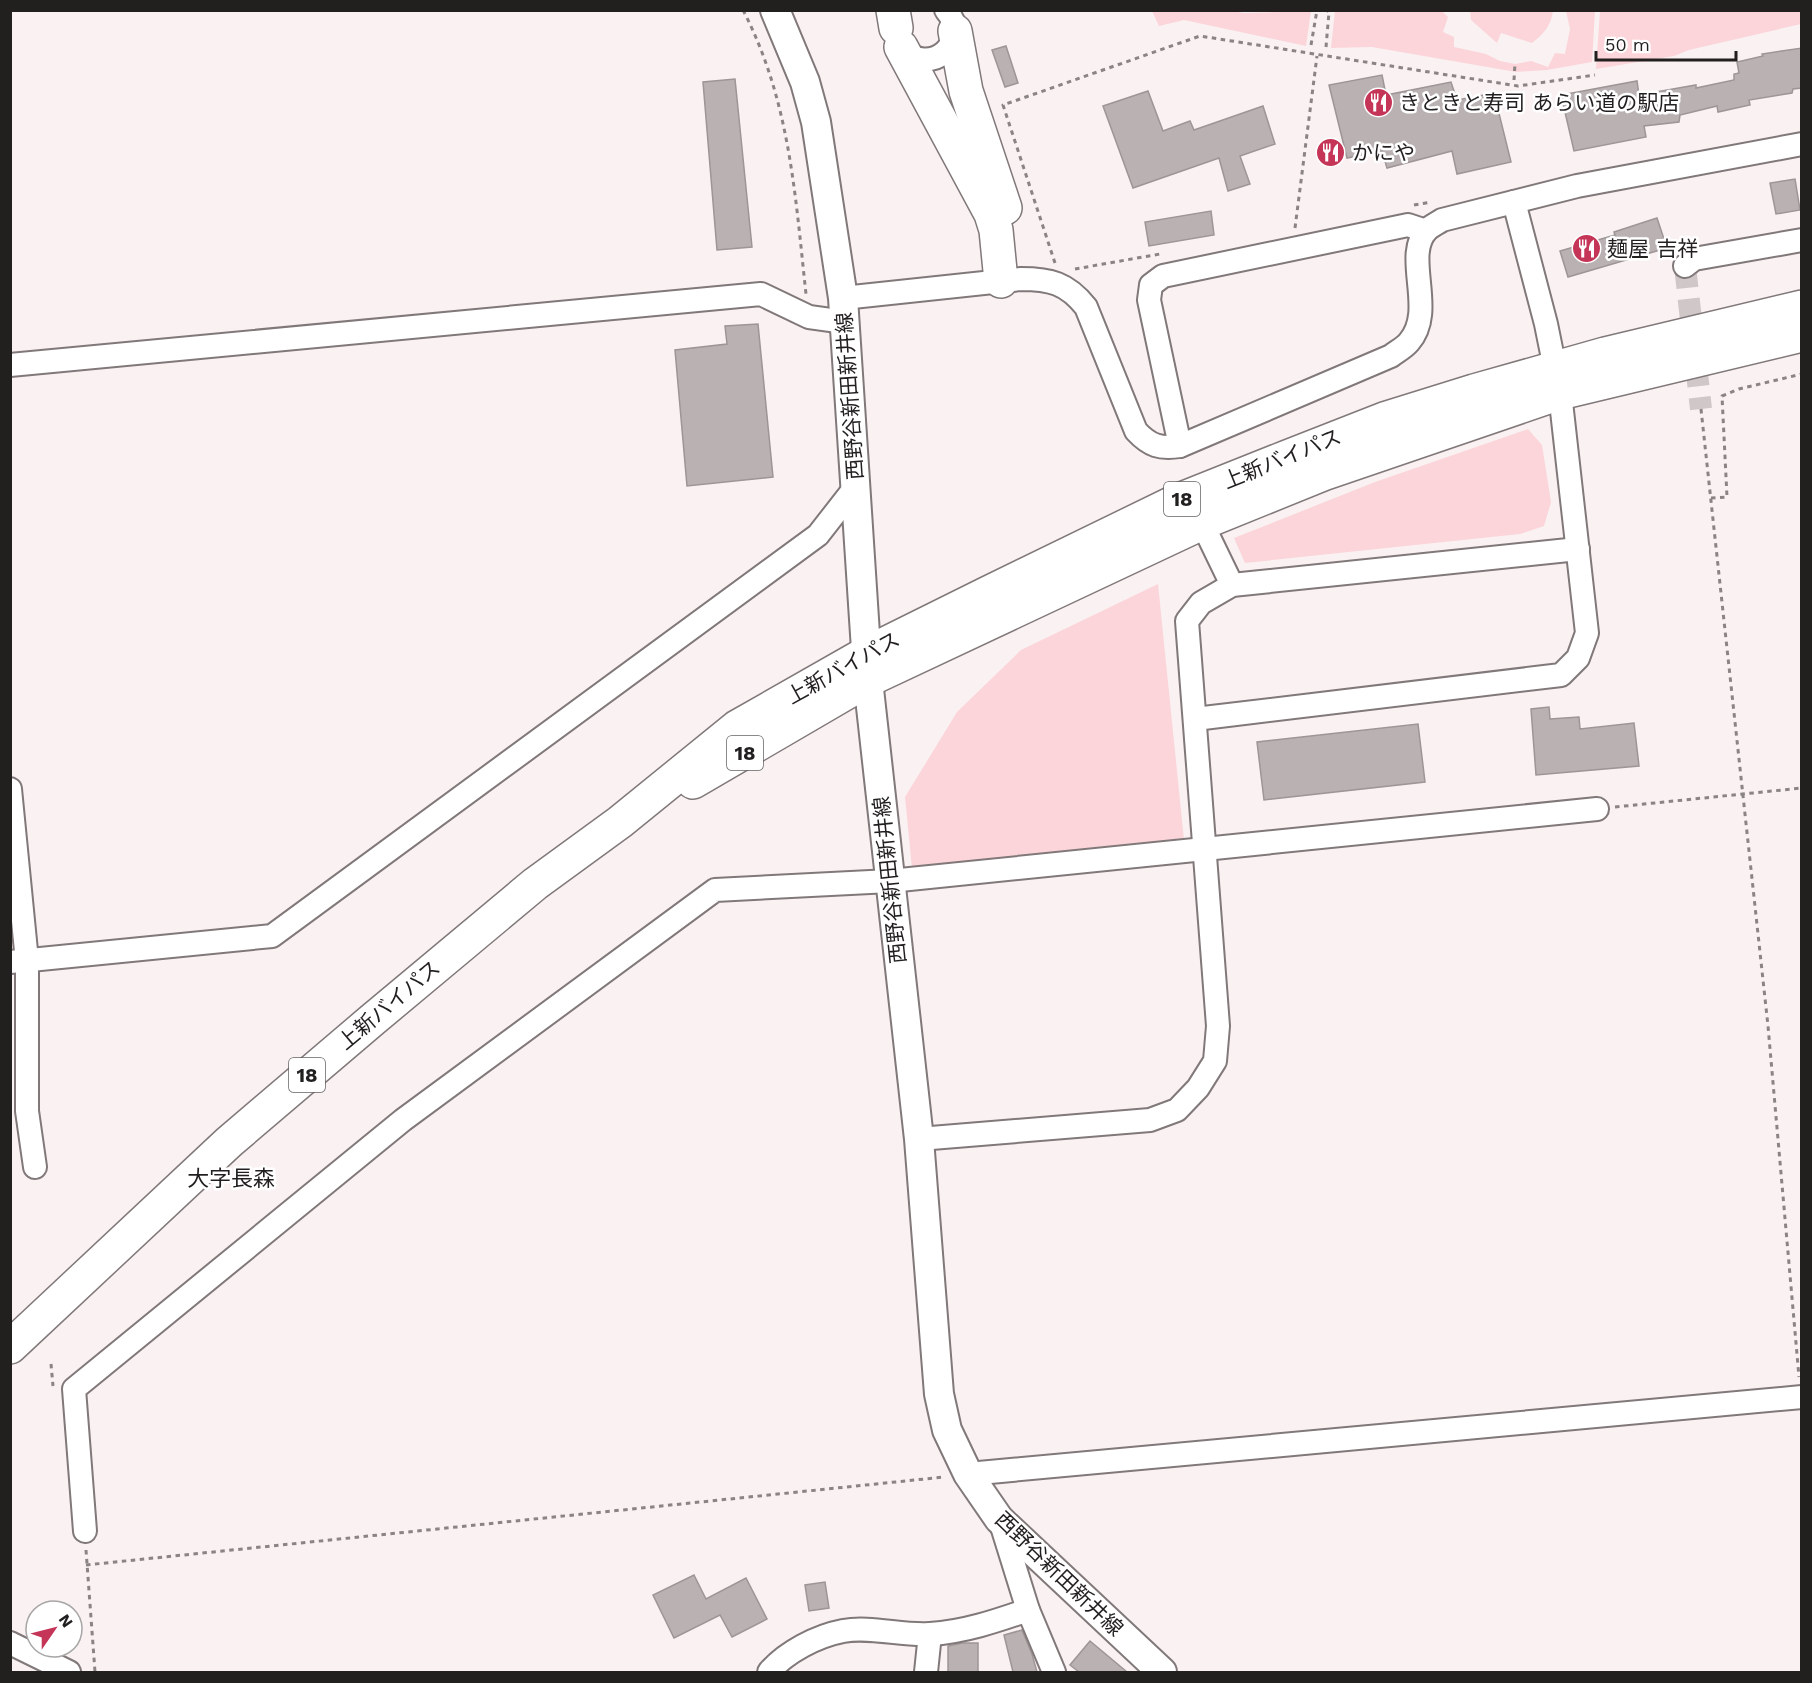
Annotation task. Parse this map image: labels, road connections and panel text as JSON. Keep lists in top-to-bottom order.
{
  "streets": {
    "highway": ["上新バイパス", "18"],
    "main road": ["西野谷新田新井線"]
  },
  "crossings": [
    ["西野谷新田新井線", "上新バイパス"]
  ],
  "districts": ["大字長森"],
  "places": {
    "restaurant": ["きときと寿司 あらい道の駅店", "かにや", "麺屋 吉祥"]
  },
  "scale_bar": "50 m",
  "north": "top right"
}
